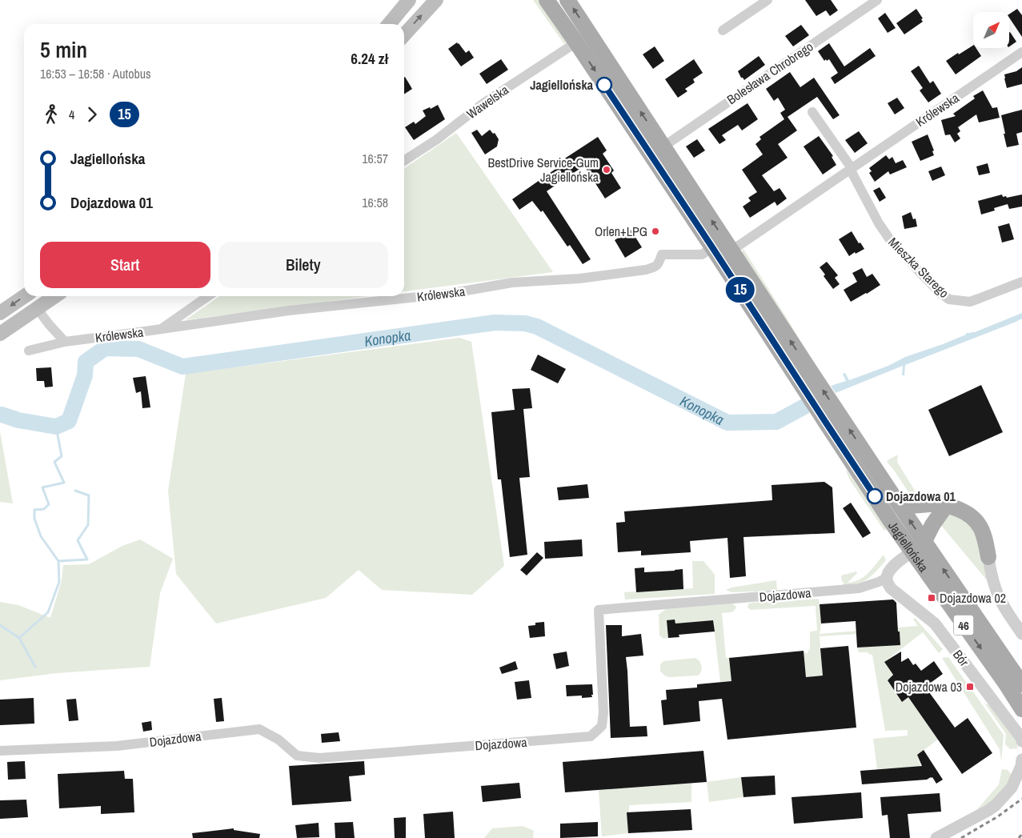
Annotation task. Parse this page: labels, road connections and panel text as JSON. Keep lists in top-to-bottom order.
{
  "streets": {
    "main road": ["Jagiellońska", "46"],
    "street": [
      "Bolesława Chrobrego",
      "Wawelska",
      "Królewska",
      "Mieszka Starego",
      "Dojazdowa",
      "Bór"
    ]
  },
  "crossings": [
    ["Bolesława Chrobrego", "Jagiellońska"],
    ["Wawelska", "Jagiellońska"],
    ["Królewska", "Mieszka Starego"],
    ["Królewska", "Jagiellońska"],
    ["Dojazdowa", "Bór"]
  ],
  "water": ["Konopka"],
  "places": {
    "other": [
      "Jagiellońska",
      "BestDrive Service-Gum Jagiellońska",
      "Orlen+LPG",
      "Dojazdowa 01"
    ],
    "transit": ["Dojazdowa 02", "Dojazdowa 03"]
  },
  "lines": ["bus line 15"],
  "north": "top right",
  "page": {
    "on_map": "15",
    "heading": ["5 min", "16:53 – 16:58 · Autobus", "6.24 zł"],
    "legs": ["4", "15"],
    "list": [
      {
        "name": "Jagiellońska",
        "value": "16:57"
      },
      {
        "name": "Dojazdowa 01",
        "value": "16:58"
      }
    ],
    "buttons": ["Start", "Bilety"]
  }
}
